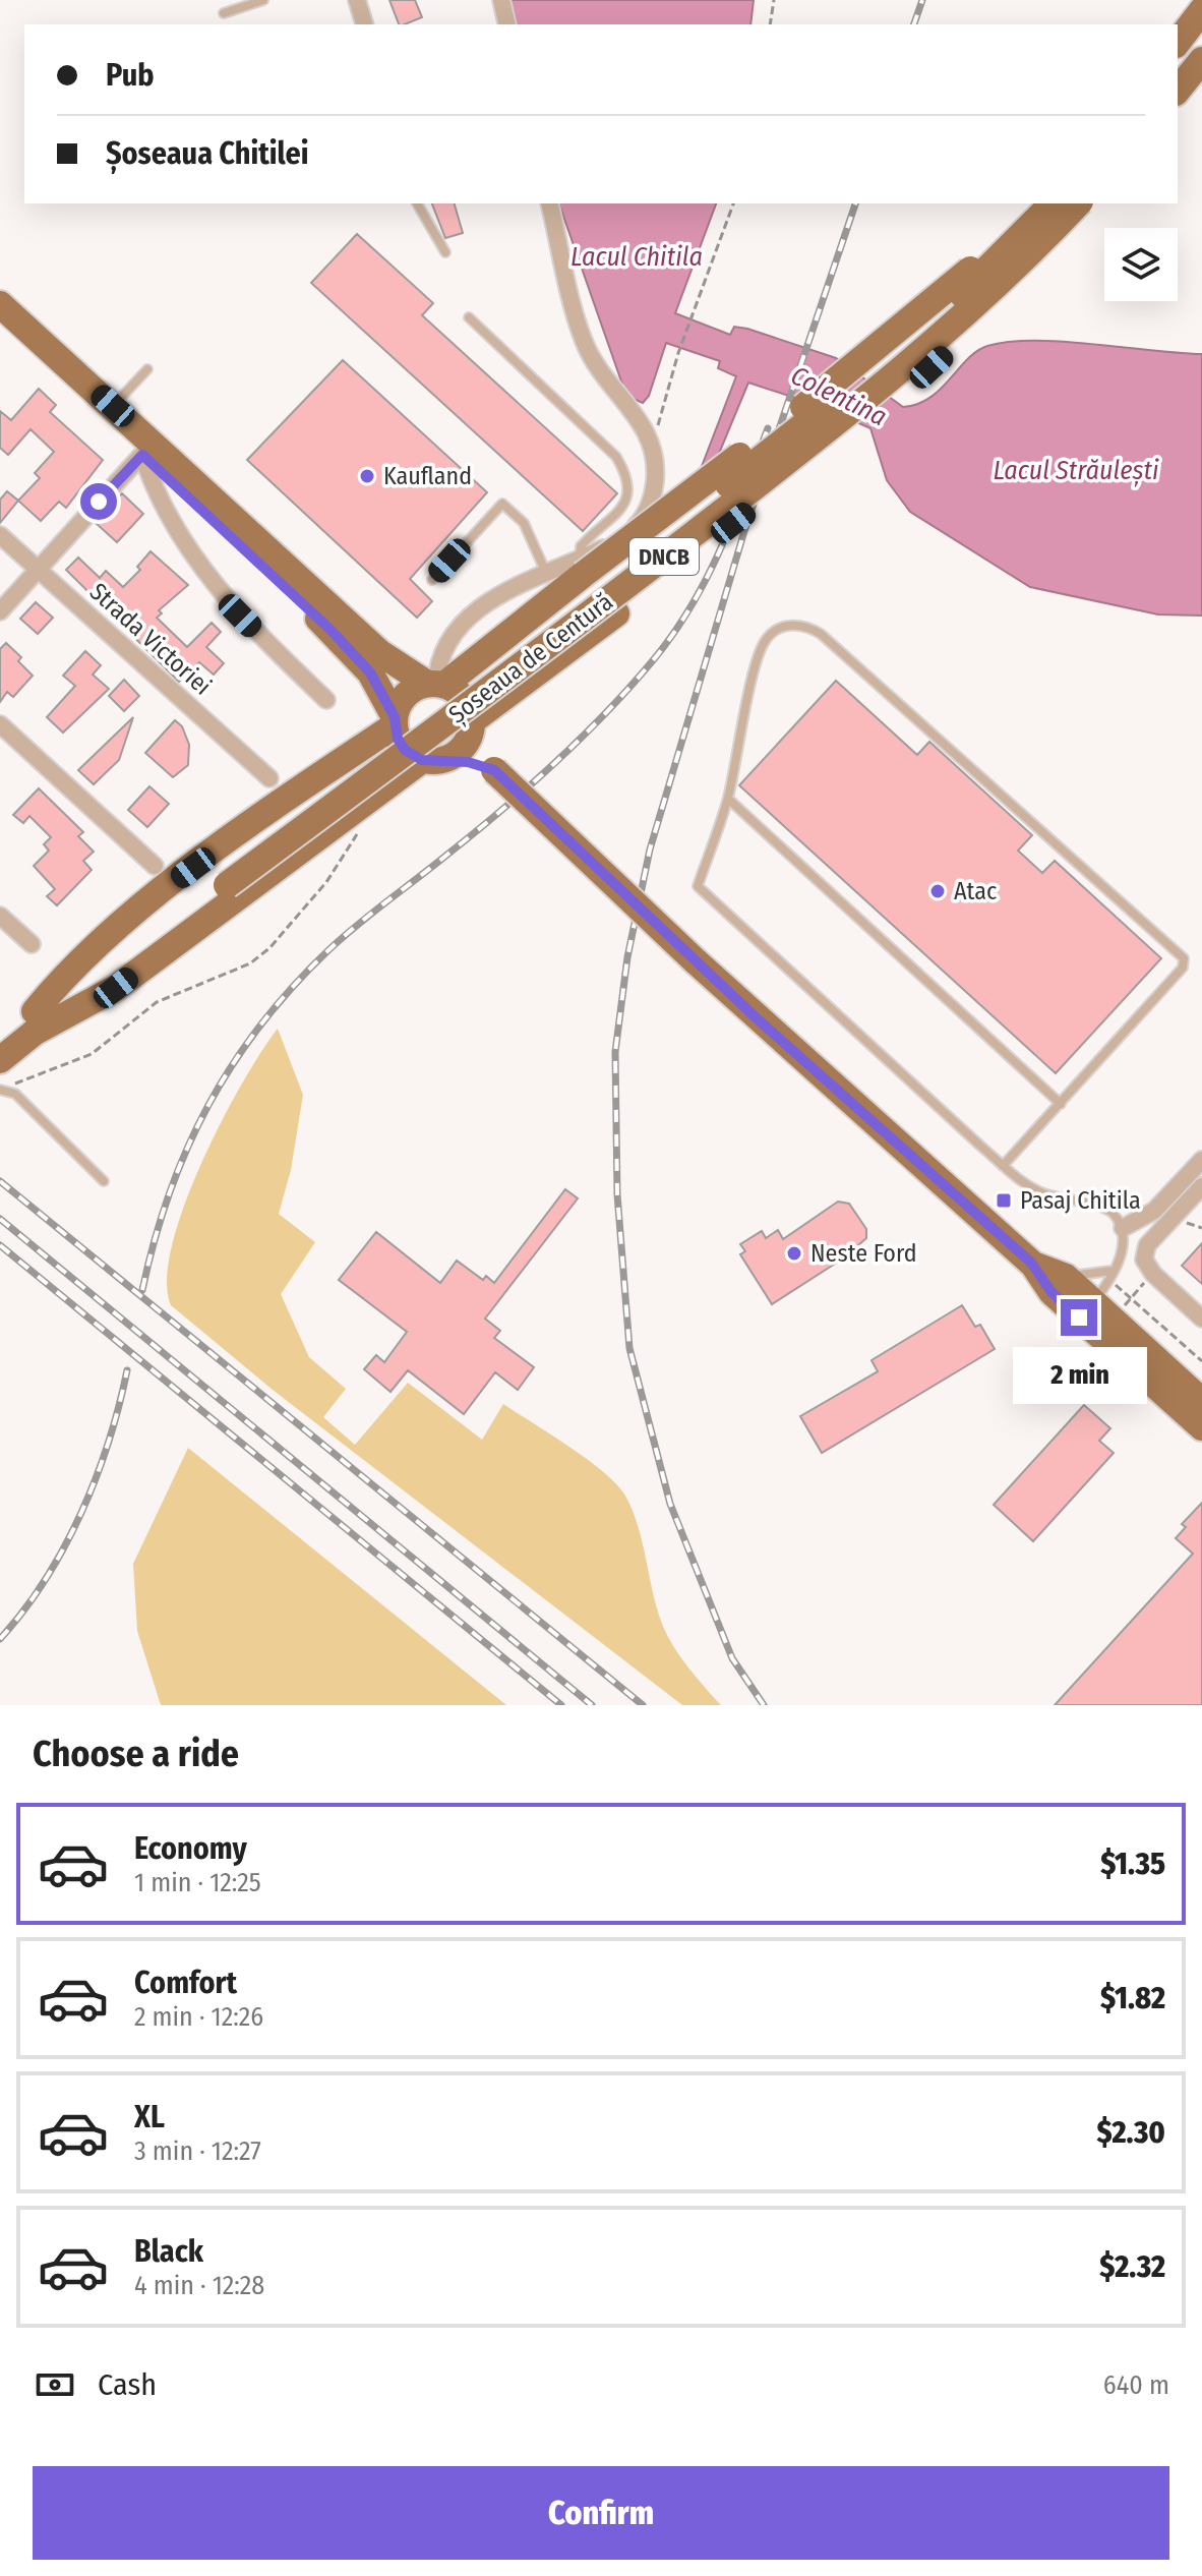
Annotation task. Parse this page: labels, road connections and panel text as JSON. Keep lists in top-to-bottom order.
{
  "streets": {
    "main road": ["DNCB", "Șoseaua de Centură"],
    "street": ["Strada Victoriei"]
  },
  "water": ["Lacul Chitila", "Colentina", "Lacul Străulești"],
  "places": {
    "other": ["Kaufland", "Atac", "Neste Ford"],
    "transit": ["Pasaj Chitila"]
  },
  "page": {
    "banner": ["Pub", "Șoseaua Chitilei"],
    "bubble": "2 min",
    "heading": "Choose a ride",
    "list": [
      {
        "name": "Economy",
        "note": "1 min · 12:25",
        "value": "$1.35"
      },
      {
        "name": "Comfort",
        "note": "2 min · 12:26",
        "value": "$1.82"
      },
      {
        "name": "XL",
        "note": "3 min · 12:27",
        "value": "$2.30"
      },
      {
        "name": "Black",
        "note": "4 min · 12:28",
        "value": "$2.32"
      }
    ],
    "pay": ["Cash", "640 m"],
    "buttons": "Confirm"
  }
}
